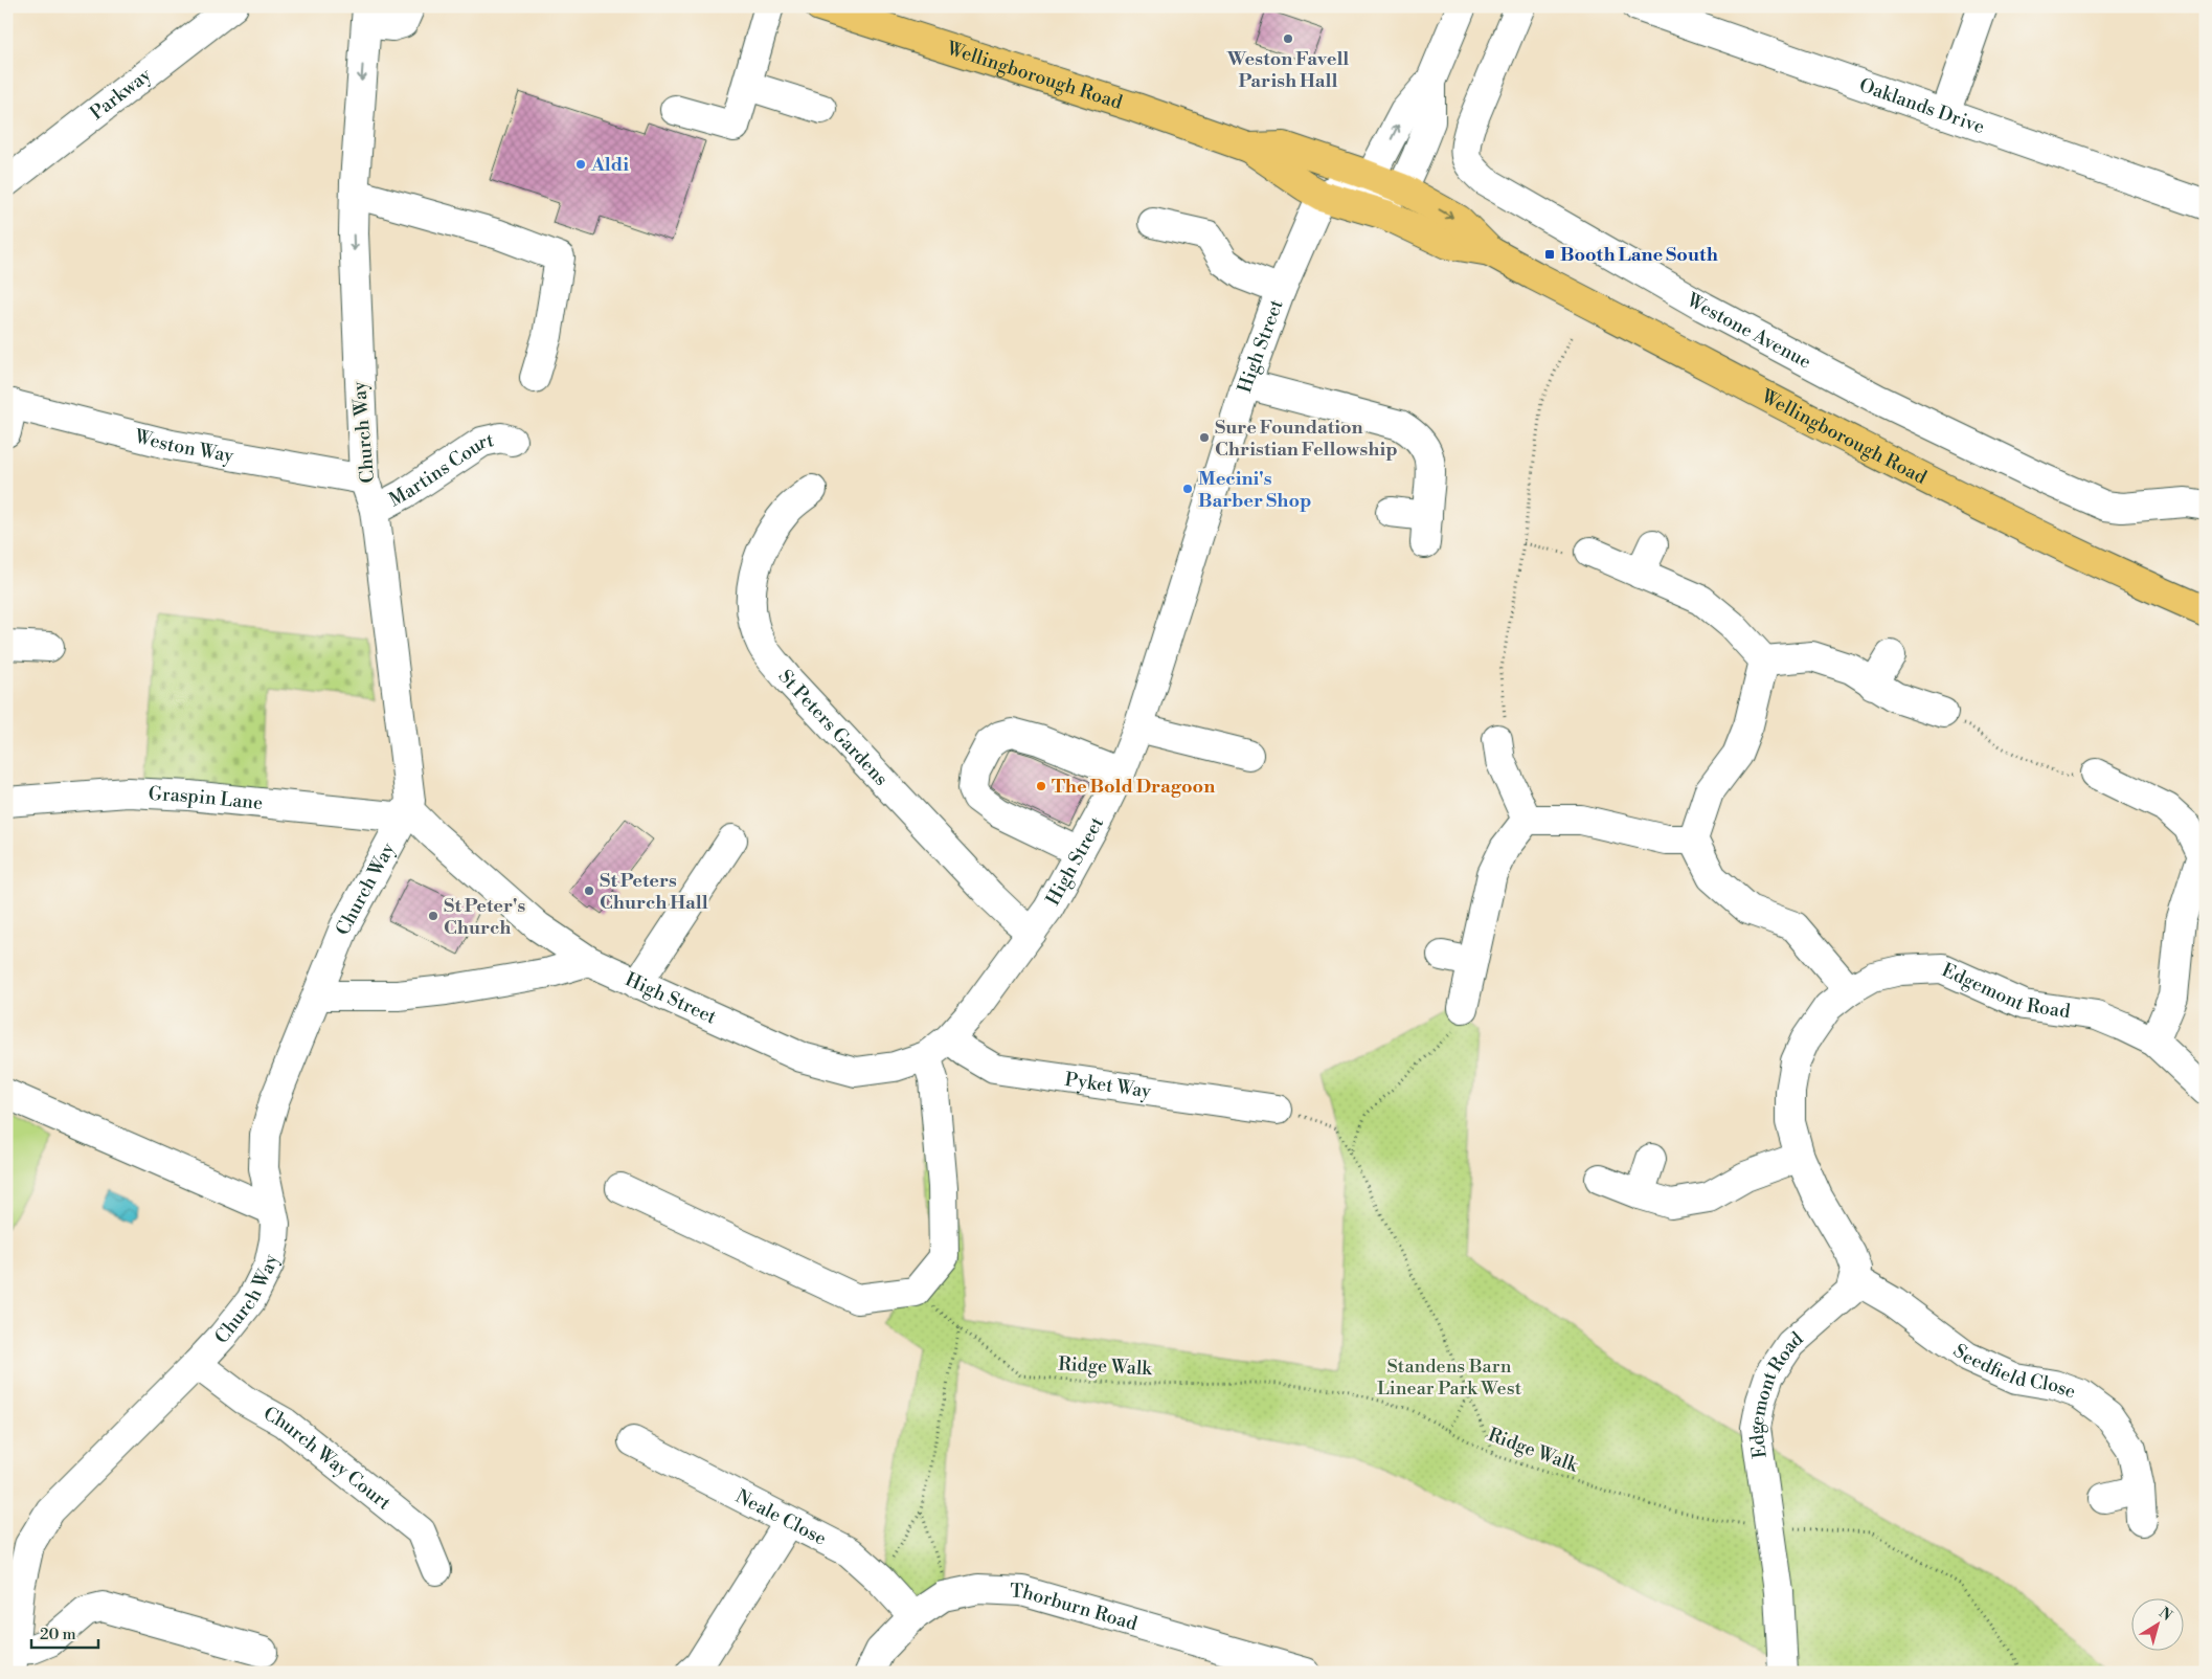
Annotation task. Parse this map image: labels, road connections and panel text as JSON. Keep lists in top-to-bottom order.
{
  "streets": {
    "main road": ["Wellingborough Road"],
    "street": [
      "Parkway",
      "Oaklands Drive",
      "Westone Avenue",
      "High Street",
      "Church Way",
      "Weston Way",
      "Martins Court",
      "St Peters Gardens",
      "Graspin Lane",
      "Edgemont Road",
      "Pyket Way",
      "Seedfield Close",
      "Church Way Court",
      "Neale Close",
      "Thorburn Road"
    ],
    "path": ["Ridge Walk"]
  },
  "crossings": [
    ["Wellingborough Road", "High Street"],
    ["High Street", "Church Way"],
    ["High Street", "St Peters Gardens"],
    ["High Street", "Graspin Lane"],
    ["High Street", "Pyket Way"],
    ["Church Way", "Weston Way"],
    ["Church Way", "Martins Court"],
    ["Church Way", "Graspin Lane"],
    ["Church Way", "Church Way Court"],
    ["Edgemont Road", "Ridge Walk"],
    ["Edgemont Road", "Seedfield Close"],
    ["Neale Close", "Thorburn Road"]
  ],
  "parks": ["Standens Barn Linear Park West"],
  "places": {
    "other": [
      "Weston Favell Parish Hall",
      "Aldi",
      "Sure Foundation Christian Fellowship",
      "Mecini's Barber Shop",
      "The Bold Dragoon",
      "St Peters Church Hall",
      "St Peter's Church"
    ],
    "transit": ["Booth Lane South"]
  },
  "scale_bar": "20 m",
  "north": "top right"
}
